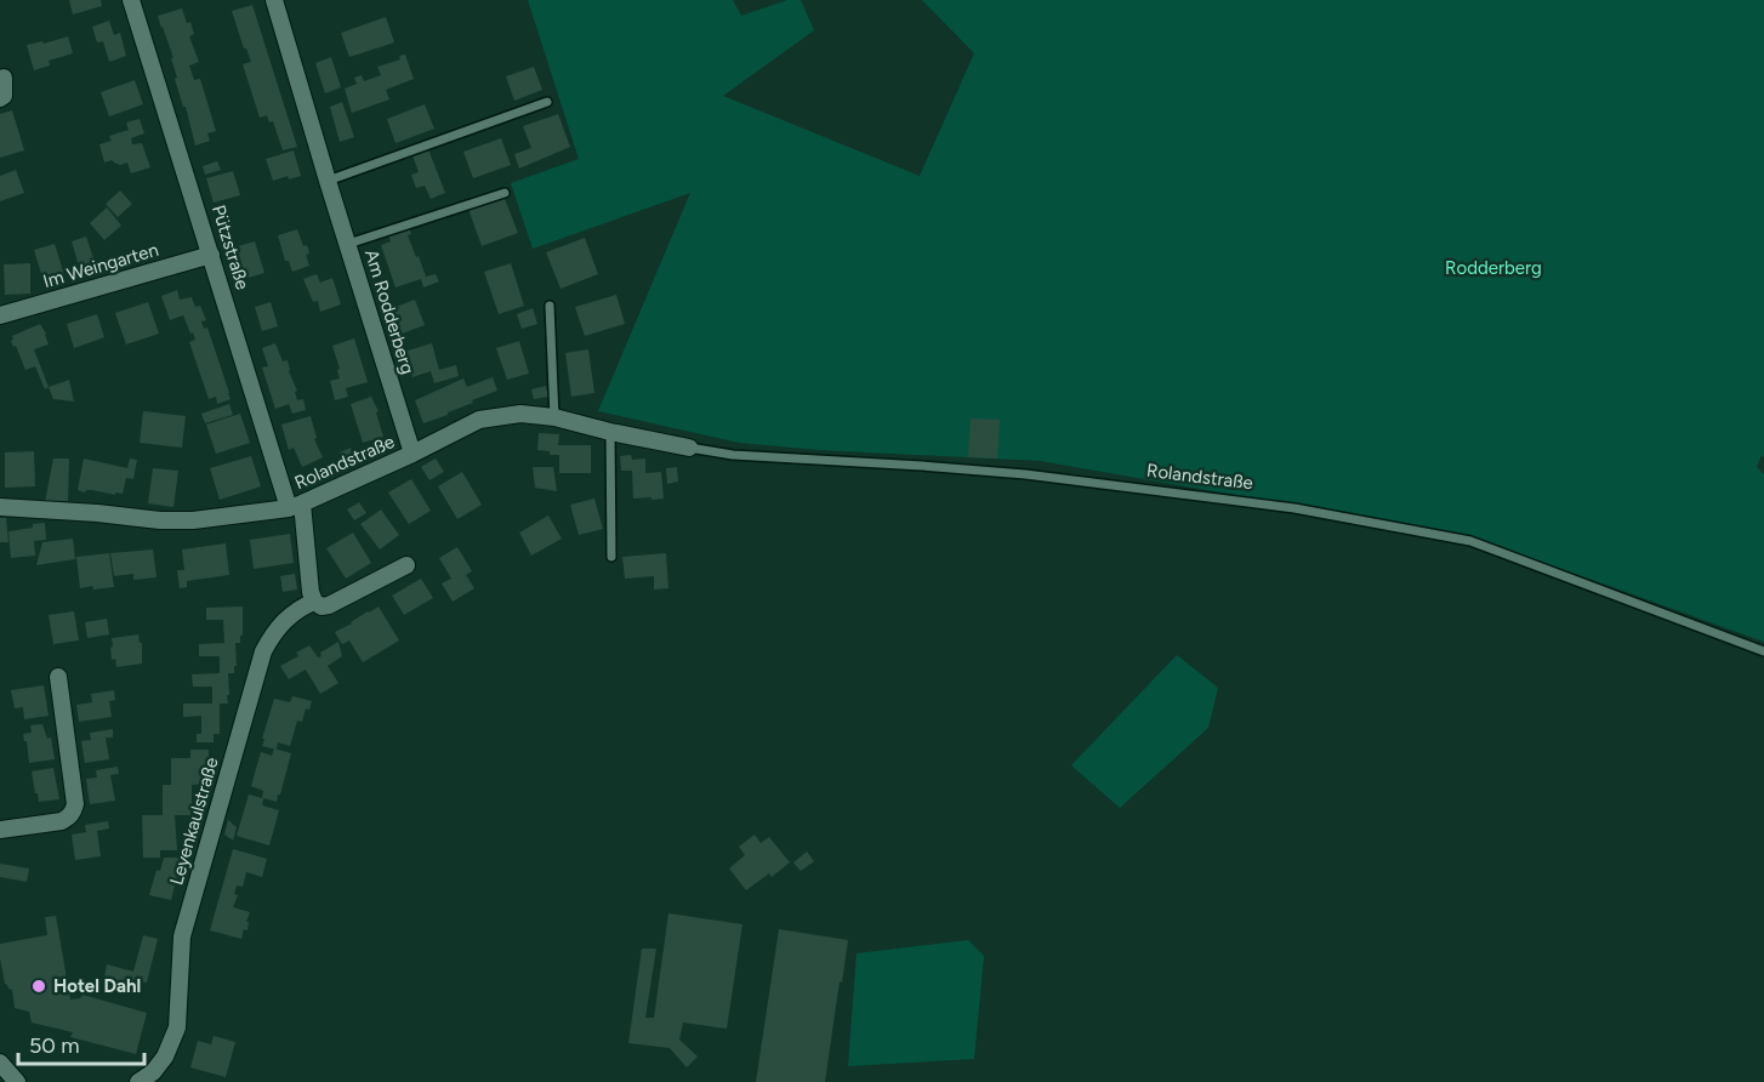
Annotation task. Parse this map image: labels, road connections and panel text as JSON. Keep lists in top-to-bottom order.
{
  "streets": {
    "street": [
      "Pützstraße",
      "Im Weingarten",
      "Am Rodderberg",
      "Rolandstraße",
      "Leyenkaulstraße"
    ]
  },
  "crossings": [
    ["Pützstraße", "Im Weingarten"],
    ["Pützstraße", "Rolandstraße"],
    ["Am Rodderberg", "Rolandstraße"]
  ],
  "parks": ["Rodderberg"],
  "places": ["Hotel Dahl"],
  "scale_bar": "50 m"
}
